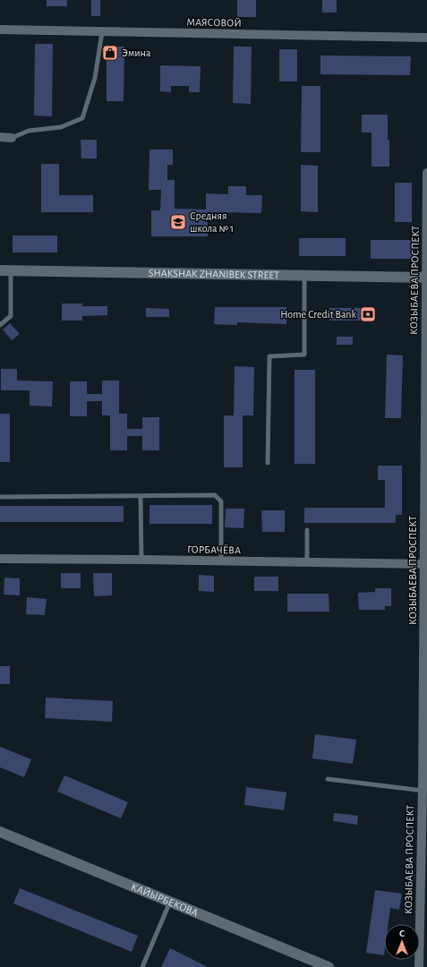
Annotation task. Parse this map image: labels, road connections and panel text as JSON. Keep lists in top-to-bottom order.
{
  "streets": {
    "street": [
      "МАЯСОВОЙ",
      "SHAKSHAK ZHANIBEK STREET",
      "КОЗЫБАЕВА ПРОСПЕКТ",
      "ГОРБАЧЁВА",
      "КАЙЫРБЕКОВА"
    ]
  },
  "crossings": [
    ["SHAKSHAK ZHANIBEK STREET", "КОЗЫБАЕВА ПРОСПЕКТ"],
    ["КОЗЫБАЕВА ПРОСПЕКТ", "ГОРБАЧЁВА"]
  ],
  "places": {
    "shop": ["Эмина"],
    "school or university": ["Средняя школа № 1"],
    "bank": ["Home Credit Bank"]
  },
  "north": "top"
}
